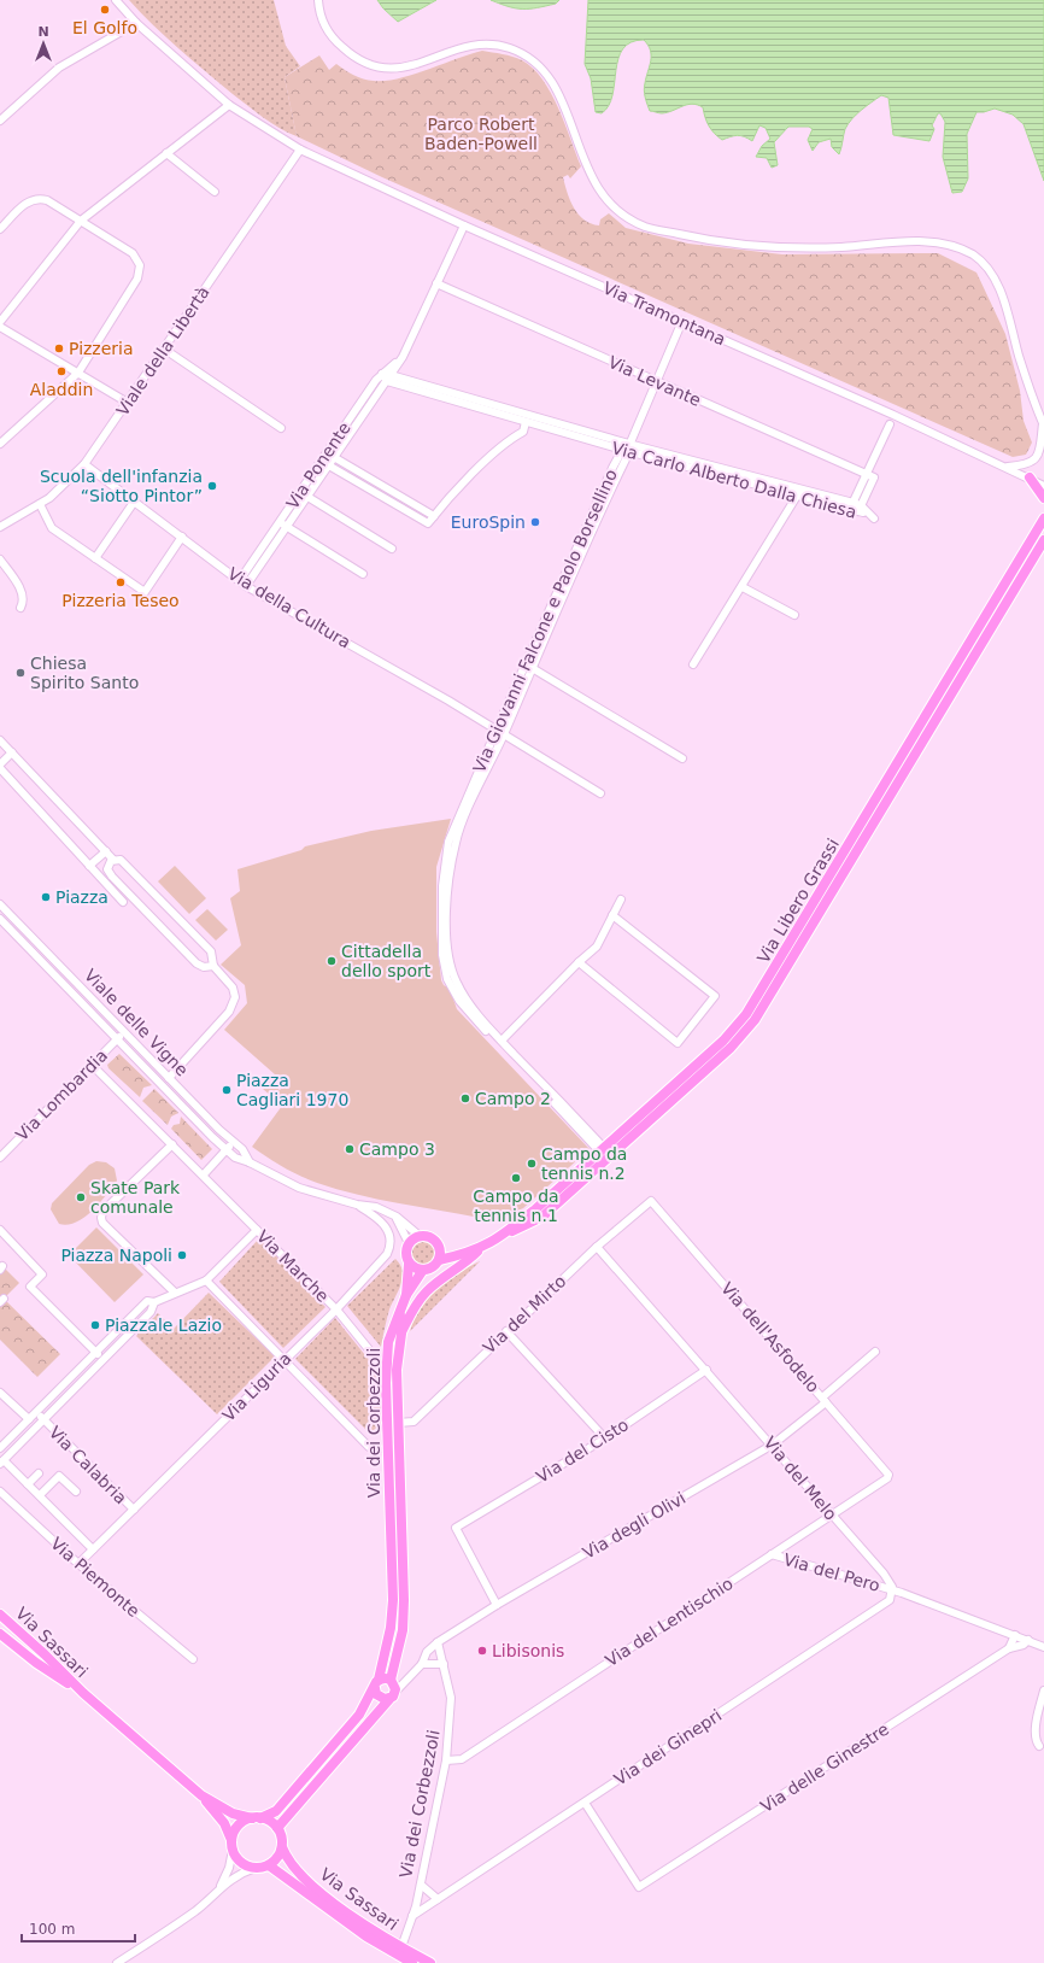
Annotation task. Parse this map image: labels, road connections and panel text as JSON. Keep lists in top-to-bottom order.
{
  "streets": {
    "main road": ["Via Libero Grassi", "Via dei Corbezzoli", "Via Sassari"],
    "street": [
      "Via Tramontana",
      "Viale della Libertà",
      "Via Levante",
      "Via Ponente",
      "Via Carlo Alberto Dalla Chiesa",
      "Via della Cultura",
      "Via Giovanni Falcone e Paolo Borsellino",
      "Viale delle Vigne",
      "Via Lombardia",
      "Via Marche",
      "Via del Mirto",
      "Via dell'Asfodelo",
      "Via Liguria",
      "Via del Cisto",
      "Via Calabria",
      "Via del Melo",
      "Via degli Olivi",
      "Via del Pero",
      "Via Piemonte",
      "Via del Lentischio",
      "Via dei Ginepri",
      "Via delle Ginestre"
    ]
  },
  "crossings": [
    ["Via Tramontana", "Viale della Libertà"],
    ["Via Tramontana", "Via Ponente"],
    ["Via Tramontana", "Via Giovanni Falcone e Paolo Borsellino"],
    ["Viale della Libertà", "Via della Cultura"],
    ["Via Levante", "Via Ponente"],
    ["Via Levante", "Via Carlo Alberto Dalla Chiesa"],
    ["Via Levante", "Via Giovanni Falcone e Paolo Borsellino"],
    ["Via Ponente", "Via Carlo Alberto Dalla Chiesa"],
    ["Via Ponente", "Via della Cultura"],
    ["Via Carlo Alberto Dalla Chiesa", "Via Giovanni Falcone e Paolo Borsellino"],
    ["Via della Cultura", "Via Giovanni Falcone e Paolo Borsellino"],
    ["Via Giovanni Falcone e Paolo Borsellino", "Via Libero Grassi"],
    ["Viale delle Vigne", "Via Lombardia"],
    ["Viale delle Vigne", "Via Liguria"],
    ["Viale delle Vigne", "Via dei Corbezzoli"],
    ["Via Lombardia", "Via Marche"],
    ["Via Marche", "Via Liguria"],
    ["Via del Mirto", "Via dell'Asfodelo"],
    ["Via del Mirto", "Via dei Corbezzoli"],
    ["Via del Mirto", "Via del Melo"],
    ["Via dell'Asfodelo", "Via degli Olivi"],
    ["Via dell'Asfodelo", "Via del Lentischio"],
    ["Via Liguria", "Via Calabria"],
    ["Via Liguria", "Via Piemonte"],
    ["Via dei Corbezzoli", "Via degli Olivi"],
    ["Via dei Corbezzoli", "Via del Lentischio"],
    ["Via dei Corbezzoli", "Via Sassari"],
    ["Via dei Corbezzoli", "Via dei Ginepri"],
    ["Via del Cisto", "Via del Melo"],
    ["Via del Cisto", "Via degli Olivi"],
    ["Via del Melo", "Via degli Olivi"],
    ["Via del Melo", "Via del Pero"],
    ["Via del Melo", "Via del Lentischio"],
    ["Via del Melo", "Via dei Ginepri"],
    ["Via del Pero", "Via del Lentischio"],
    ["Via del Pero", "Via dei Ginepri"],
    ["Via dei Ginepri", "Via delle Ginestre"]
  ],
  "parks": ["Parco Robert Baden-Powell"],
  "places": [
    "El Golfo",
    "Pizzeria",
    "Aladdin",
    "Scuola dell'infanzia “Siotto Pintor”",
    "EuroSpin",
    "Pizzeria Teseo",
    "Chiesa Spirito Santo",
    "Piazza",
    "Cittadella dello sport",
    "Piazza Cagliari 1970",
    "Campo 2",
    "Campo 3",
    "Campo da tennis n.2",
    "Campo da tennis n.1",
    "Skate Park comunale",
    "Piazza Napoli",
    "Piazzale Lazio",
    "Libisonis"
  ],
  "scale_bar": "100 m",
  "north": "top"
}
